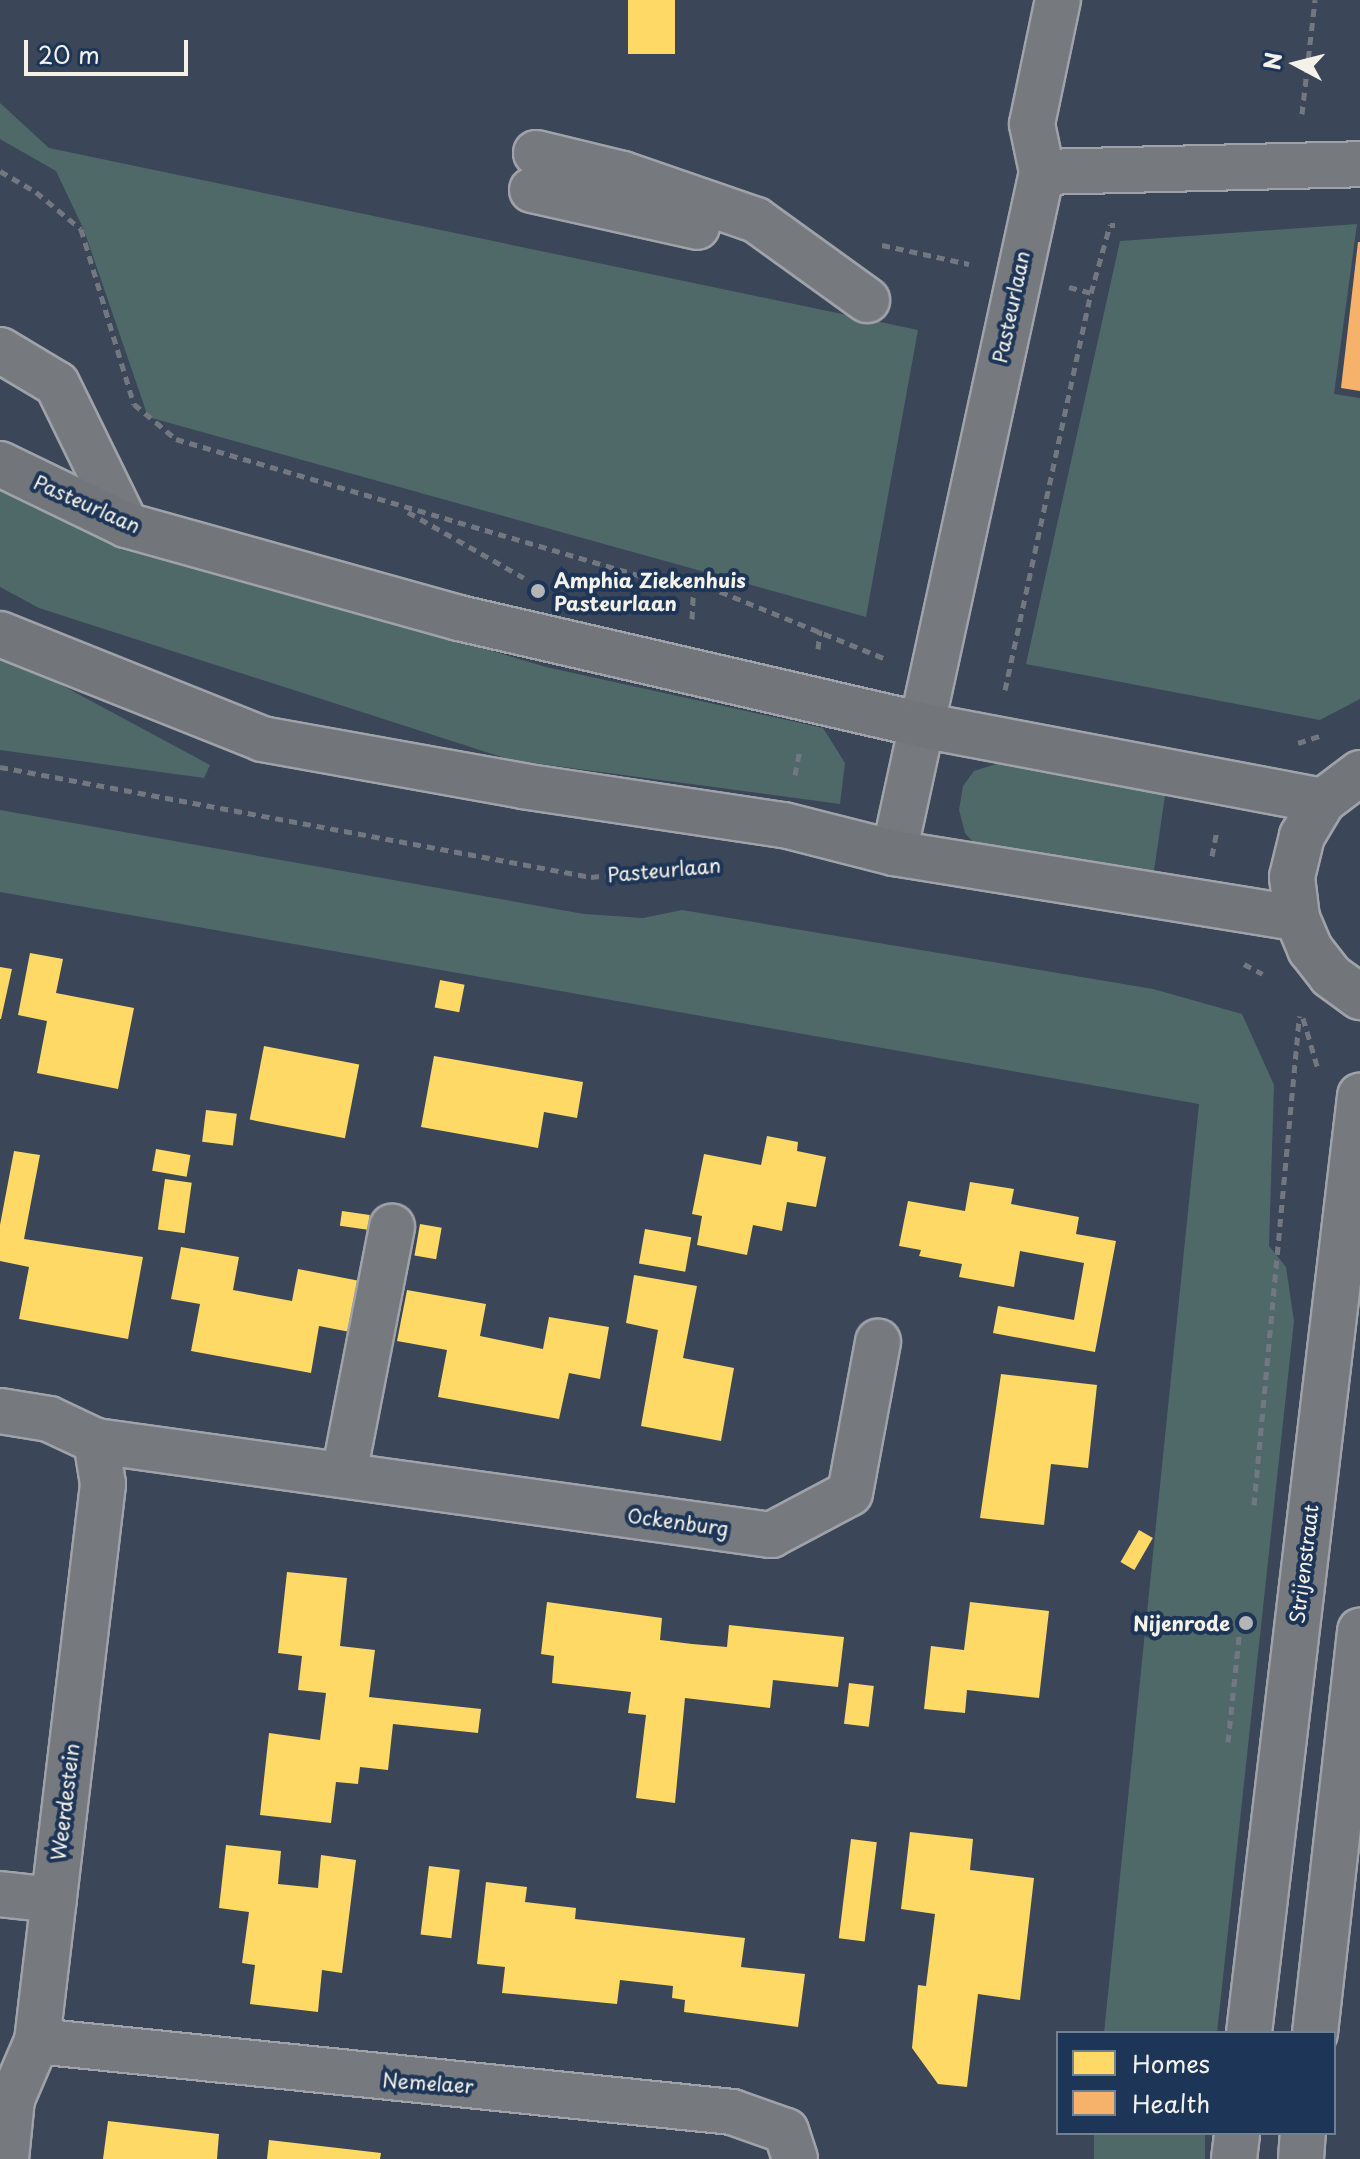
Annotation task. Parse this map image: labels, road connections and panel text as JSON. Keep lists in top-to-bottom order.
{
  "streets": {
    "main road": ["Pasteurlaan"],
    "street": [
      "Ockenburg",
      "Strijenstraat",
      "Weerdestein",
      "Nemelaer"
    ]
  },
  "crossings": [
    ["Ockenburg", "Weerdestein"],
    ["Weerdestein", "Nemelaer"]
  ],
  "places": ["Amphia Ziekenhuis Pasteurlaan", "Nijenrode"],
  "legend": ["Homes", "Health"],
  "scale_bar": "20 m",
  "north": "left"
}
